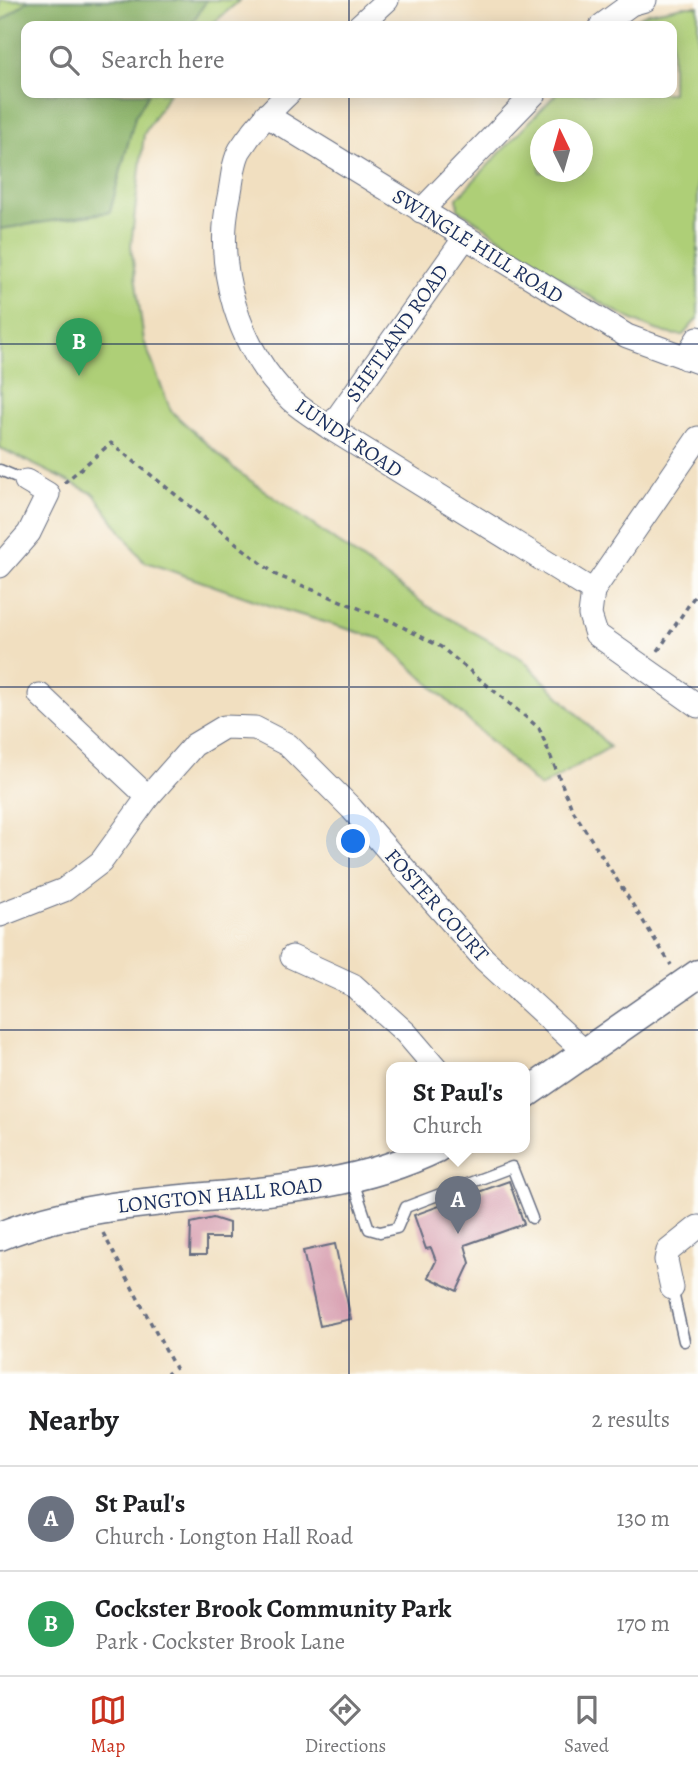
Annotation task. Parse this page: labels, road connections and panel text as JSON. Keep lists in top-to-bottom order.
{
  "streets": {
    "street": [
      "SWINGLE HILL ROAD",
      "SHETLAND ROAD",
      "LUNDY ROAD",
      "FOSTER COURT",
      "LONGTON HALL ROAD"
    ]
  },
  "crossings": [
    ["SWINGLE HILL ROAD", "SHETLAND ROAD"],
    ["SWINGLE HILL ROAD", "LUNDY ROAD"],
    ["SHETLAND ROAD", "LUNDY ROAD"]
  ],
  "north": "top",
  "page": {
    "search": "Search here",
    "pins": ["B", "A"],
    "popup": ["St Paul's", "Church"],
    "heading": ["Nearby", "2 results"],
    "list": [
      {
        "mark": "A",
        "name": "St Paul's",
        "note": "Church · Longton Hall Road",
        "value": "130 m"
      },
      {
        "mark": "B",
        "name": "Cockster Brook Community Park",
        "note": "Park · Cockster Brook Lane",
        "value": "170 m"
      }
    ],
    "nav": ["Map", "Directions", "Saved"]
  }
}
